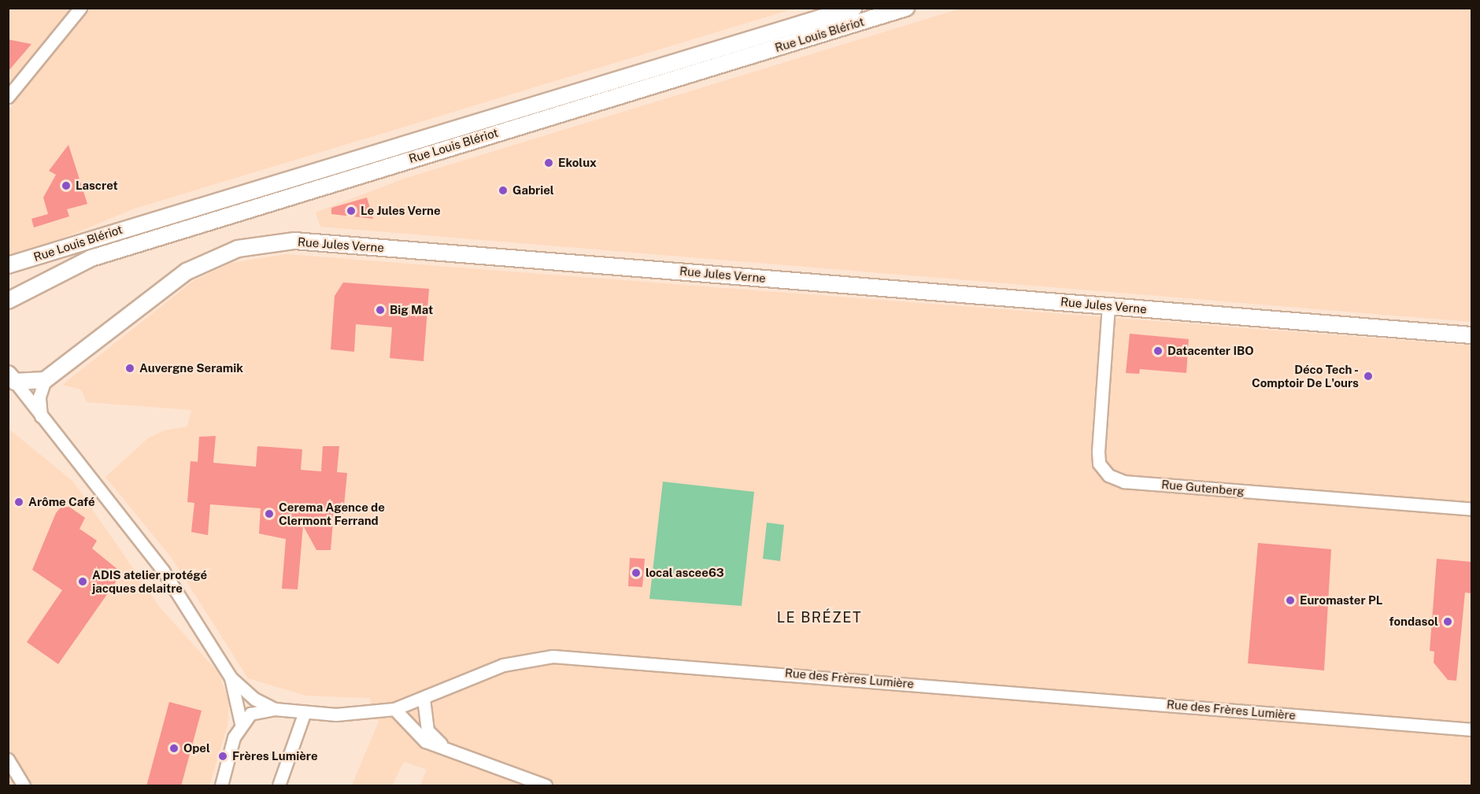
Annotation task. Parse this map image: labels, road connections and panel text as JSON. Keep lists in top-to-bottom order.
{
  "streets": {
    "main road": ["Rue Louis Blériot", "Rue Jules Verne"],
    "street": ["Rue Gutenberg", "Rue des Frères Lumière"]
  },
  "crossings": [
    ["Rue Jules Verne", "Rue Gutenberg"]
  ],
  "districts": ["LE BRÉZET"],
  "places": [
    "Ekolux",
    "Lascret",
    "Gabriel",
    "Le Jules Verne",
    "Big Mat",
    "Datacenter IBO",
    "Auvergne Seramik",
    "Déco Tech - Comptoir De L'ours",
    "Arôme Café",
    "Cerema Agence de Clermont Ferrand",
    "local ascee63",
    "ADIS atelier protégé jacques delaitre",
    "Euromaster PL",
    "fondasol",
    "Opel",
    "Frères Lumière"
  ]
}
